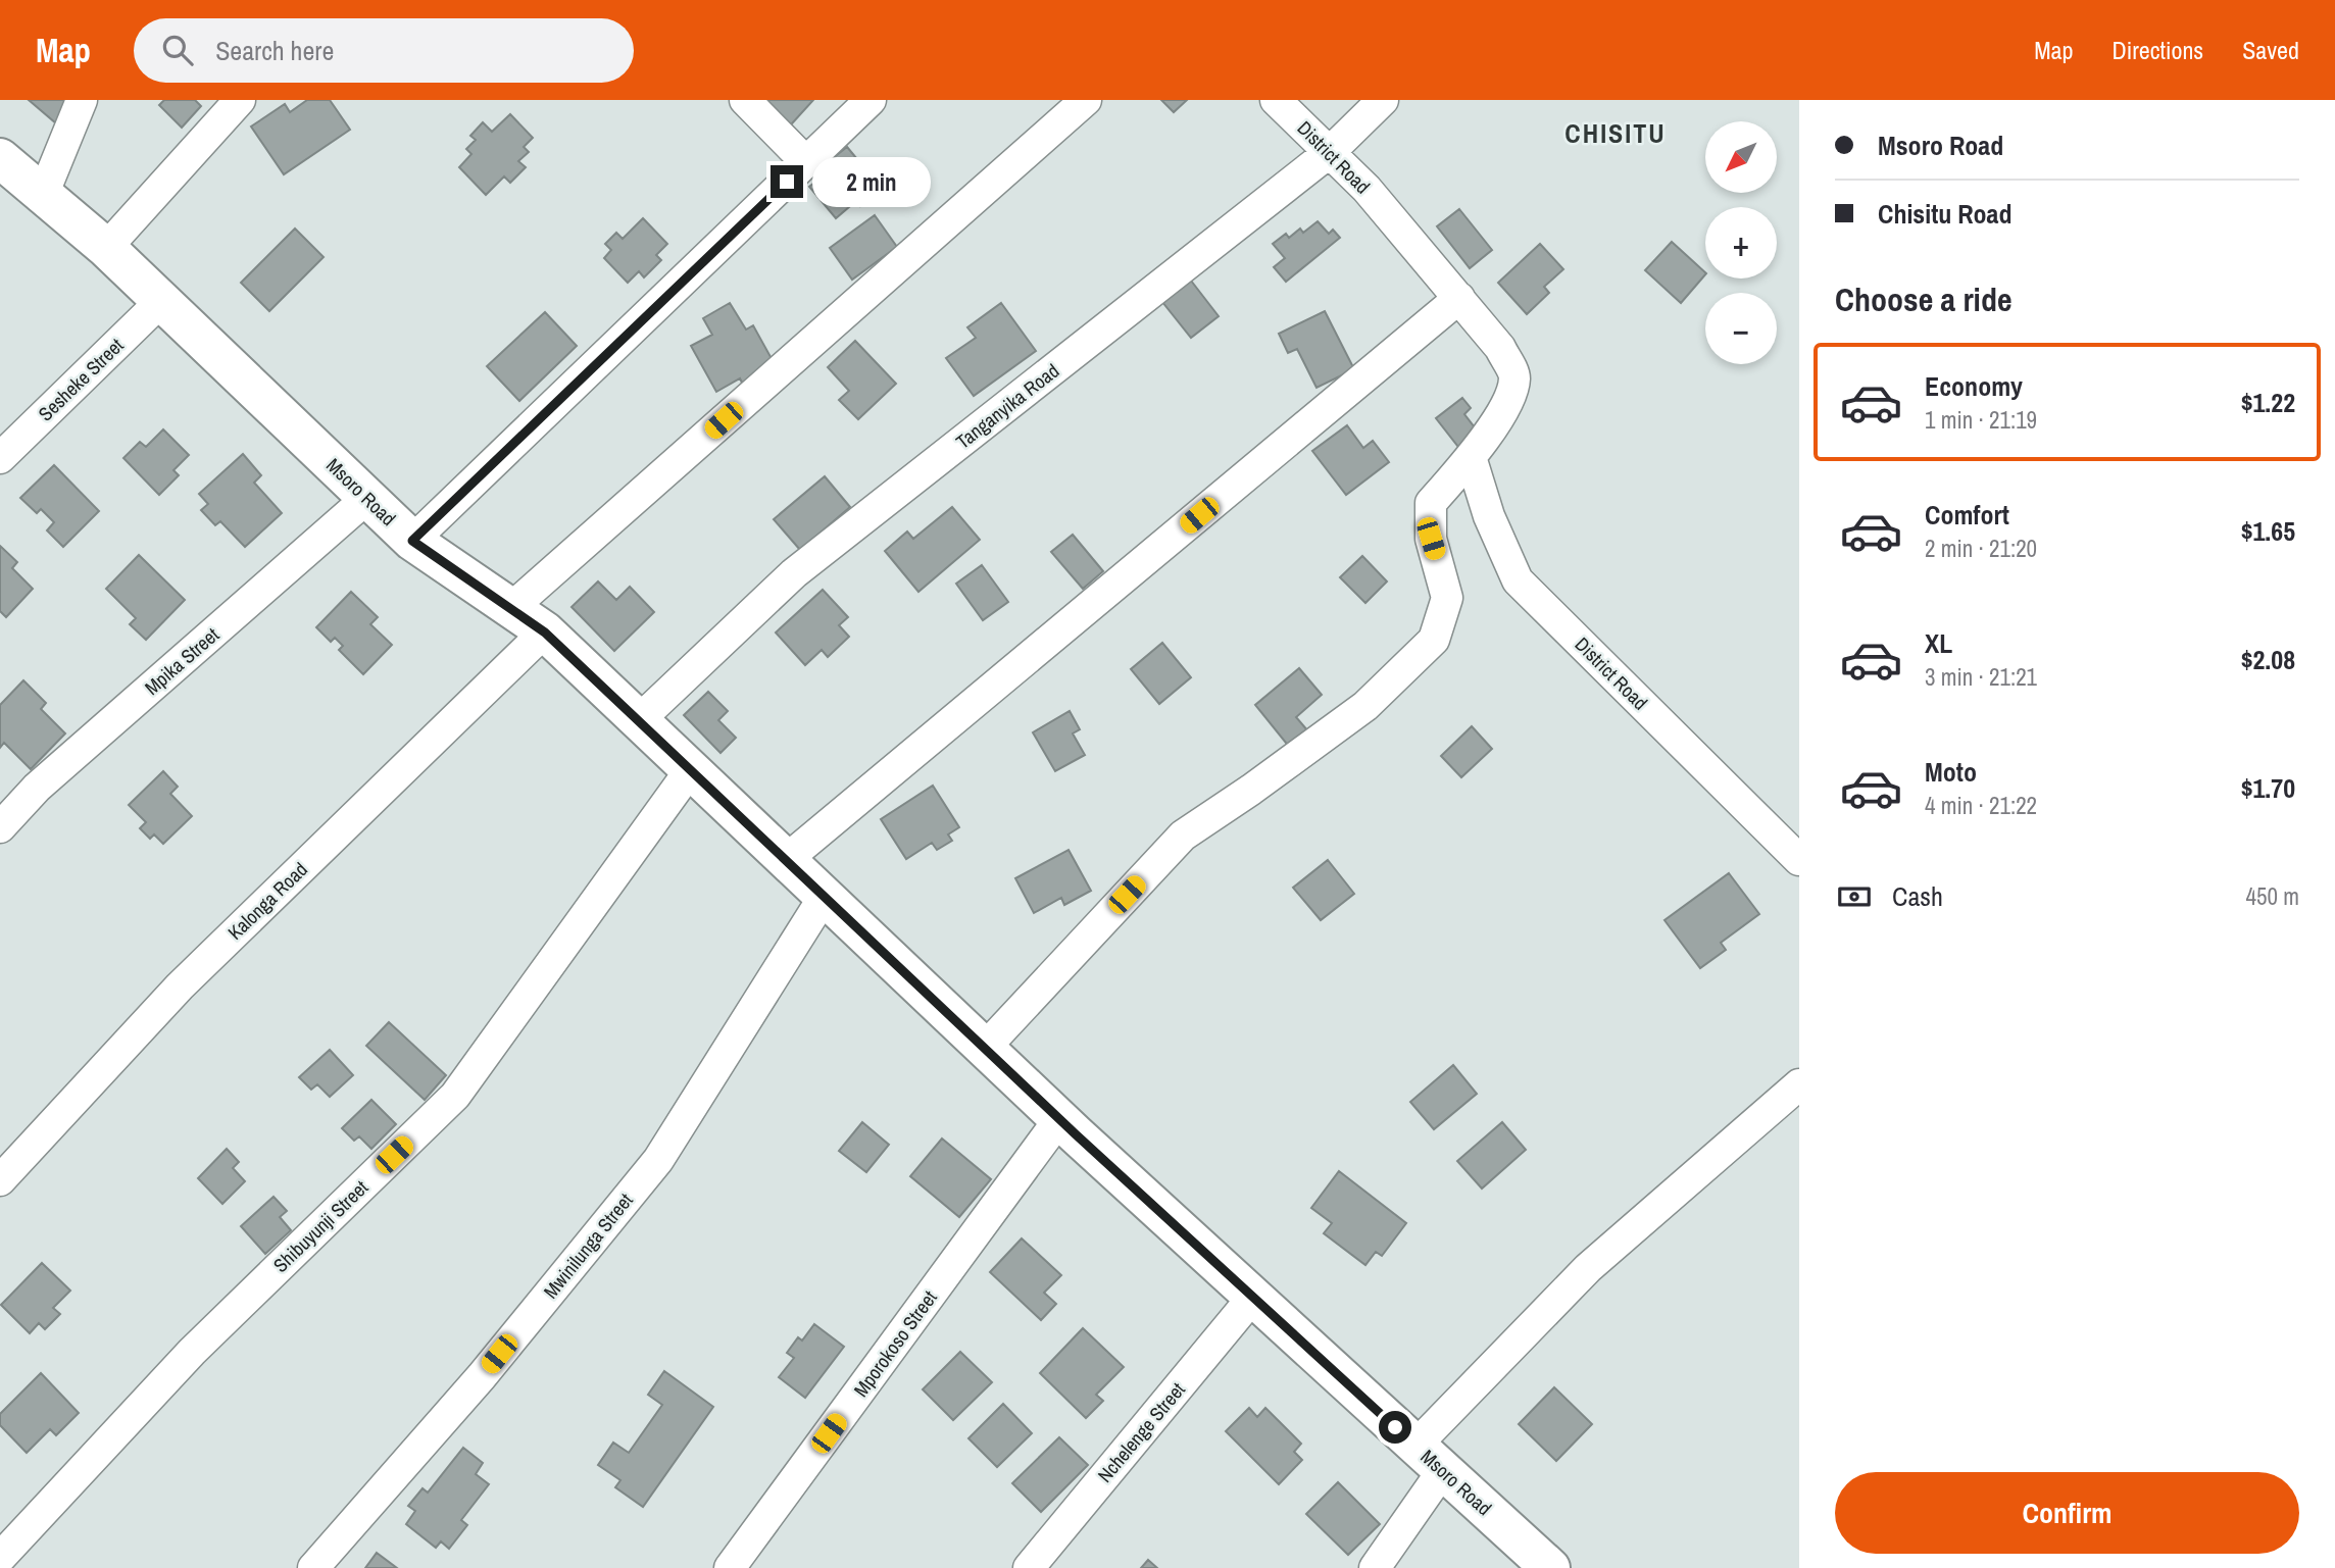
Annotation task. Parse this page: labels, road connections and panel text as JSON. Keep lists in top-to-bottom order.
{
  "streets": {
    "street": [
      "District Road",
      "Sesheke Street",
      "Tanganyika Road",
      "Msoro Road",
      "Mpika Street",
      "Kalonga Road",
      "Shibuyunji Street",
      "Mwinilunga Street",
      "Mporokoso Street",
      "Nchelenge Street"
    ]
  },
  "crossings": [
    ["District Road", "Tanganyika Road"],
    ["District Road", "Msoro Road"],
    ["Sesheke Street", "Msoro Road"],
    ["Tanganyika Road", "Msoro Road"],
    ["Msoro Road", "Mpika Street"],
    ["Msoro Road", "Kalonga Road"],
    ["Msoro Road", "Shibuyunji Street"],
    ["Msoro Road", "Mwinilunga Street"],
    ["Msoro Road", "Mporokoso Street"],
    ["Msoro Road", "Nchelenge Street"]
  ],
  "districts": ["CHISITU"],
  "north": "bottom left",
  "page": {
    "header": "Map",
    "search": "Search here",
    "nav": ["Map", "Directions", "Saved"],
    "banner": ["Msoro Road", "Chisitu Road"],
    "map_buttons": ["+", "−"],
    "bubble": "2 min",
    "heading": "Choose a ride",
    "list": [
      {
        "name": "Economy",
        "note": "1 min · 21:19",
        "value": "$1.22"
      },
      {
        "name": "Comfort",
        "note": "2 min · 21:20",
        "value": "$1.65"
      },
      {
        "name": "XL",
        "note": "3 min · 21:21",
        "value": "$2.08"
      },
      {
        "name": "Moto",
        "note": "4 min · 21:22",
        "value": "$1.70"
      }
    ],
    "pay": ["Cash", "450 m"],
    "buttons": "Confirm"
  }
}
